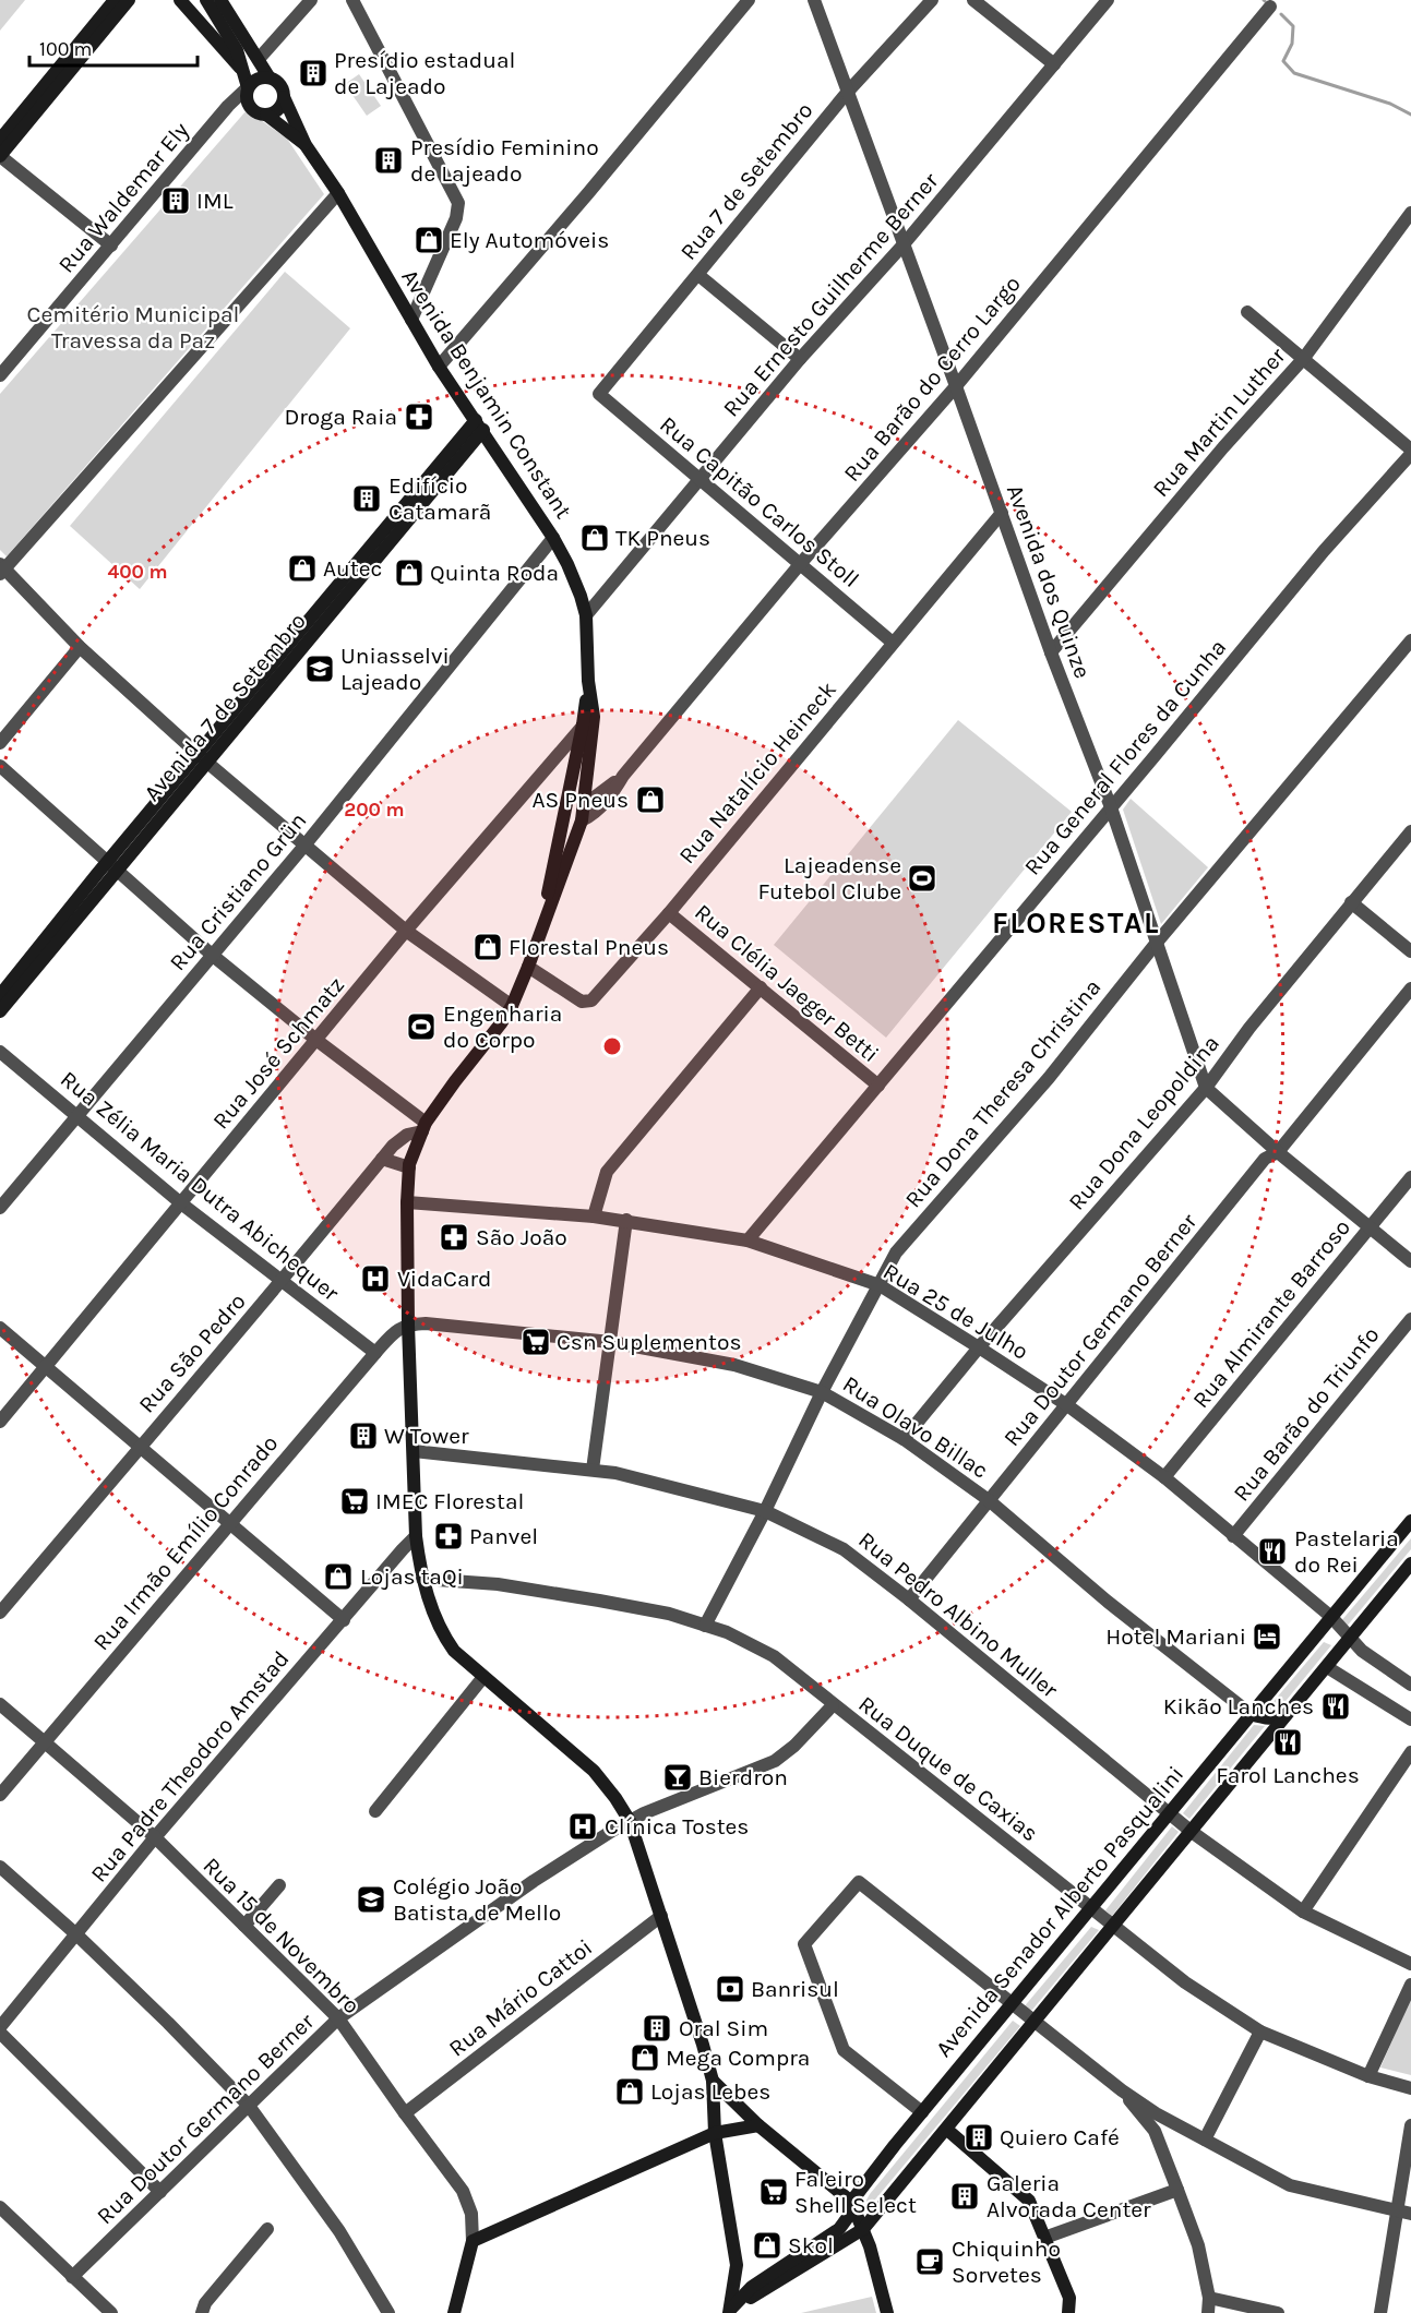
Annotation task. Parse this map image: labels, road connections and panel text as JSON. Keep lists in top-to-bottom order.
{
  "streets": {
    "main road": ["Avenida Benjamin Constant", "Avenida 7 de Setembro", "Avenida Senador Alberto Pasqualini"],
    "street": [
      "Rua 7 de Setembro",
      "Rua Waldemar Ely",
      "Rua Ernesto Guilherme Berner",
      "Rua Barão do Cerro Largo",
      "Rua Martin Luther",
      "Rua Capitão Carlos Stoll",
      "Avenida dos Quinze",
      "Rua General Flores da Cunha",
      "Rua Natalício Heineck",
      "Rua Cristiano Grün",
      "Rua Clélia Jaeger Betti",
      "Rua José Schmatz",
      "Rua Dona Theresa Christina",
      "Rua Dona Leopoldina",
      "Rua Zélia Maria Dutra Abichequer",
      "Rua 25 de Julho",
      "Rua Almirante Barroso",
      "Rua Doutor Germano Berner",
      "Rua São Pedro",
      "Rua Barão do Triunfo",
      "Rua Olavo Billac",
      "Rua Irmão Emílio Conrado",
      "Rua Pedro Albino Muller",
      "Rua Padre Theodoro Amstad",
      "Rua Duque de Caxias",
      "Rua 15 de Novembro",
      "Rua Mário Cattoi"
    ]
  },
  "crossings": [
    ["Rua 7 de Setembro", "Rua Capitão Carlos Stoll"],
    ["Rua 7 de Setembro", "Avenida dos Quinze"],
    ["Rua Waldemar Ely", "Avenida Benjamin Constant"],
    ["Rua Ernesto Guilherme Berner", "Avenida Benjamin Constant"],
    ["Rua Ernesto Guilherme Berner", "Rua Capitão Carlos Stoll"],
    ["Rua Ernesto Guilherme Berner", "Avenida dos Quinze"],
    ["Rua Barão do Cerro Largo", "Avenida Benjamin Constant"],
    ["Rua Barão do Cerro Largo", "Rua Capitão Carlos Stoll"],
    ["Rua Barão do Cerro Largo", "Avenida dos Quinze"],
    ["Avenida Benjamin Constant", "Avenida 7 de Setembro"],
    ["Avenida Benjamin Constant", "Rua Natalício Heineck"],
    ["Avenida Benjamin Constant", "Rua Cristiano Grün"],
    ["Avenida Benjamin Constant", "Rua José Schmatz"],
    ["Avenida Benjamin Constant", "Rua 25 de Julho"],
    ["Avenida Benjamin Constant", "Rua Doutor Germano Berner"],
    ["Avenida Benjamin Constant", "Rua São Pedro"],
    ["Avenida Benjamin Constant", "Rua Olavo Billac"],
    ["Avenida Benjamin Constant", "Rua Irmão Emílio Conrado"],
    ["Avenida Benjamin Constant", "Rua Pedro Albino Muller"],
    ["Avenida Benjamin Constant", "Rua Padre Theodoro Amstad"],
    ["Avenida Benjamin Constant", "Rua Duque de Caxias"],
    ["Avenida Benjamin Constant", "Avenida Senador Alberto Pasqualini"],
    ["Avenida Benjamin Constant", "Rua Mário Cattoi"],
    ["Rua Martin Luther", "Avenida dos Quinze"],
    ["Rua Capitão Carlos Stoll", "Rua Natalício Heineck"],
    ["Avenida dos Quinze", "Rua General Flores da Cunha"],
    ["Avenida dos Quinze", "Rua Natalício Heineck"],
    ["Avenida dos Quinze", "Rua Dona Theresa Christina"],
    ["Avenida dos Quinze", "Rua Dona Leopoldina"],
    ["Avenida dos Quinze", "Rua Almirante Barroso"],
    ["Avenida dos Quinze", "Rua Doutor Germano Berner"],
    ["Rua General Flores da Cunha", "Rua Clélia Jaeger Betti"],
    ["Rua General Flores da Cunha", "Rua 25 de Julho"],
    ["Rua Natalício Heineck", "Rua Clélia Jaeger Betti"],
    ["Rua Cristiano Grün", "Rua Zélia Maria Dutra Abichequer"],
    ["Rua José Schmatz", "Rua Zélia Maria Dutra Abichequer"],
    ["Rua Dona Theresa Christina", "Rua 25 de Julho"],
    ["Rua Dona Theresa Christina", "Rua Olavo Billac"],
    ["Rua Dona Theresa Christina", "Rua Pedro Albino Muller"],
    ["Rua Dona Theresa Christina", "Rua Duque de Caxias"],
    ["Rua Dona Leopoldina", "Rua 25 de Julho"],
    ["Rua Dona Leopoldina", "Rua Olavo Billac"],
    ["Rua Zélia Maria Dutra Abichequer", "Rua São Pedro"],
    ["Rua Zélia Maria Dutra Abichequer", "Rua Irmão Emílio Conrado"],
    ["Rua 25 de Julho", "Rua Almirante Barroso"],
    ["Rua 25 de Julho", "Rua Doutor Germano Berner"],
    ["Rua 25 de Julho", "Rua Barão do Triunfo"],
    ["Rua 25 de Julho", "Avenida Senador Alberto Pasqualini"],
    ["Rua Doutor Germano Berner", "Rua Olavo Billac"],
    ["Rua Doutor Germano Berner", "Rua Pedro Albino Muller"],
    ["Rua Doutor Germano Berner", "Rua Duque de Caxias"],
    ["Rua Doutor Germano Berner", "Rua 15 de Novembro"],
    ["Rua Olavo Billac", "Rua Irmão Emílio Conrado"],
    ["Rua Olavo Billac", "Avenida Senador Alberto Pasqualini"],
    ["Rua Irmão Emílio Conrado", "Rua 15 de Novembro"],
    ["Rua Pedro Albino Muller", "Avenida Senador Alberto Pasqualini"],
    ["Rua Padre Theodoro Amstad", "Rua 15 de Novembro"],
    ["Rua Duque de Caxias", "Avenida Senador Alberto Pasqualini"],
    ["Rua 15 de Novembro", "Rua Mário Cattoi"]
  ],
  "districts": ["FLORESTAL"],
  "parks": ["Cemitério Municipal Travessa da Paz"],
  "places": {
    "building": [
      "Presídio estadual de Lajeado",
      "Presídio Feminino de Lajeado",
      "IML",
      "Edifício Catamarã",
      "W Tower",
      "Oral Sim",
      "Quiero Café",
      "Galeria Alvorada Center"
    ],
    "shop": [
      "Ely Automóveis",
      "TK Pneus",
      "Autec",
      "Quinta Roda",
      "AS Pneus",
      "Florestal Pneus",
      "Lojas taQi",
      "Mega Compra",
      "Lojas Lebes",
      "Skol"
    ],
    "pharmacy": ["Droga Raia", "São João", "Panvel"],
    "school or university": ["Uniasselvi Lajeado", "Colégio João Batista de Mello"],
    "sports": ["Lajeadense Futebol Clube", "Engenharia do Corpo"],
    "hospital": ["VidaCard", "Clínica Tostes"],
    "supermarket": ["Csn Suplementos", "IMEC Florestal", "Faleiro Shell Select"],
    "restaurant": ["Pastelaria do Rei", "Kikão Lanches", "Farol Lanches"],
    "hotel": ["Hotel Mariani"],
    "bar": ["Bierdron"],
    "bank": ["Banrisul"],
    "cafe": ["Chiquinho Sorvetes"]
  },
  "scale_bar": "100 m",
  "rings": ["400 m", "200 m"]
}
